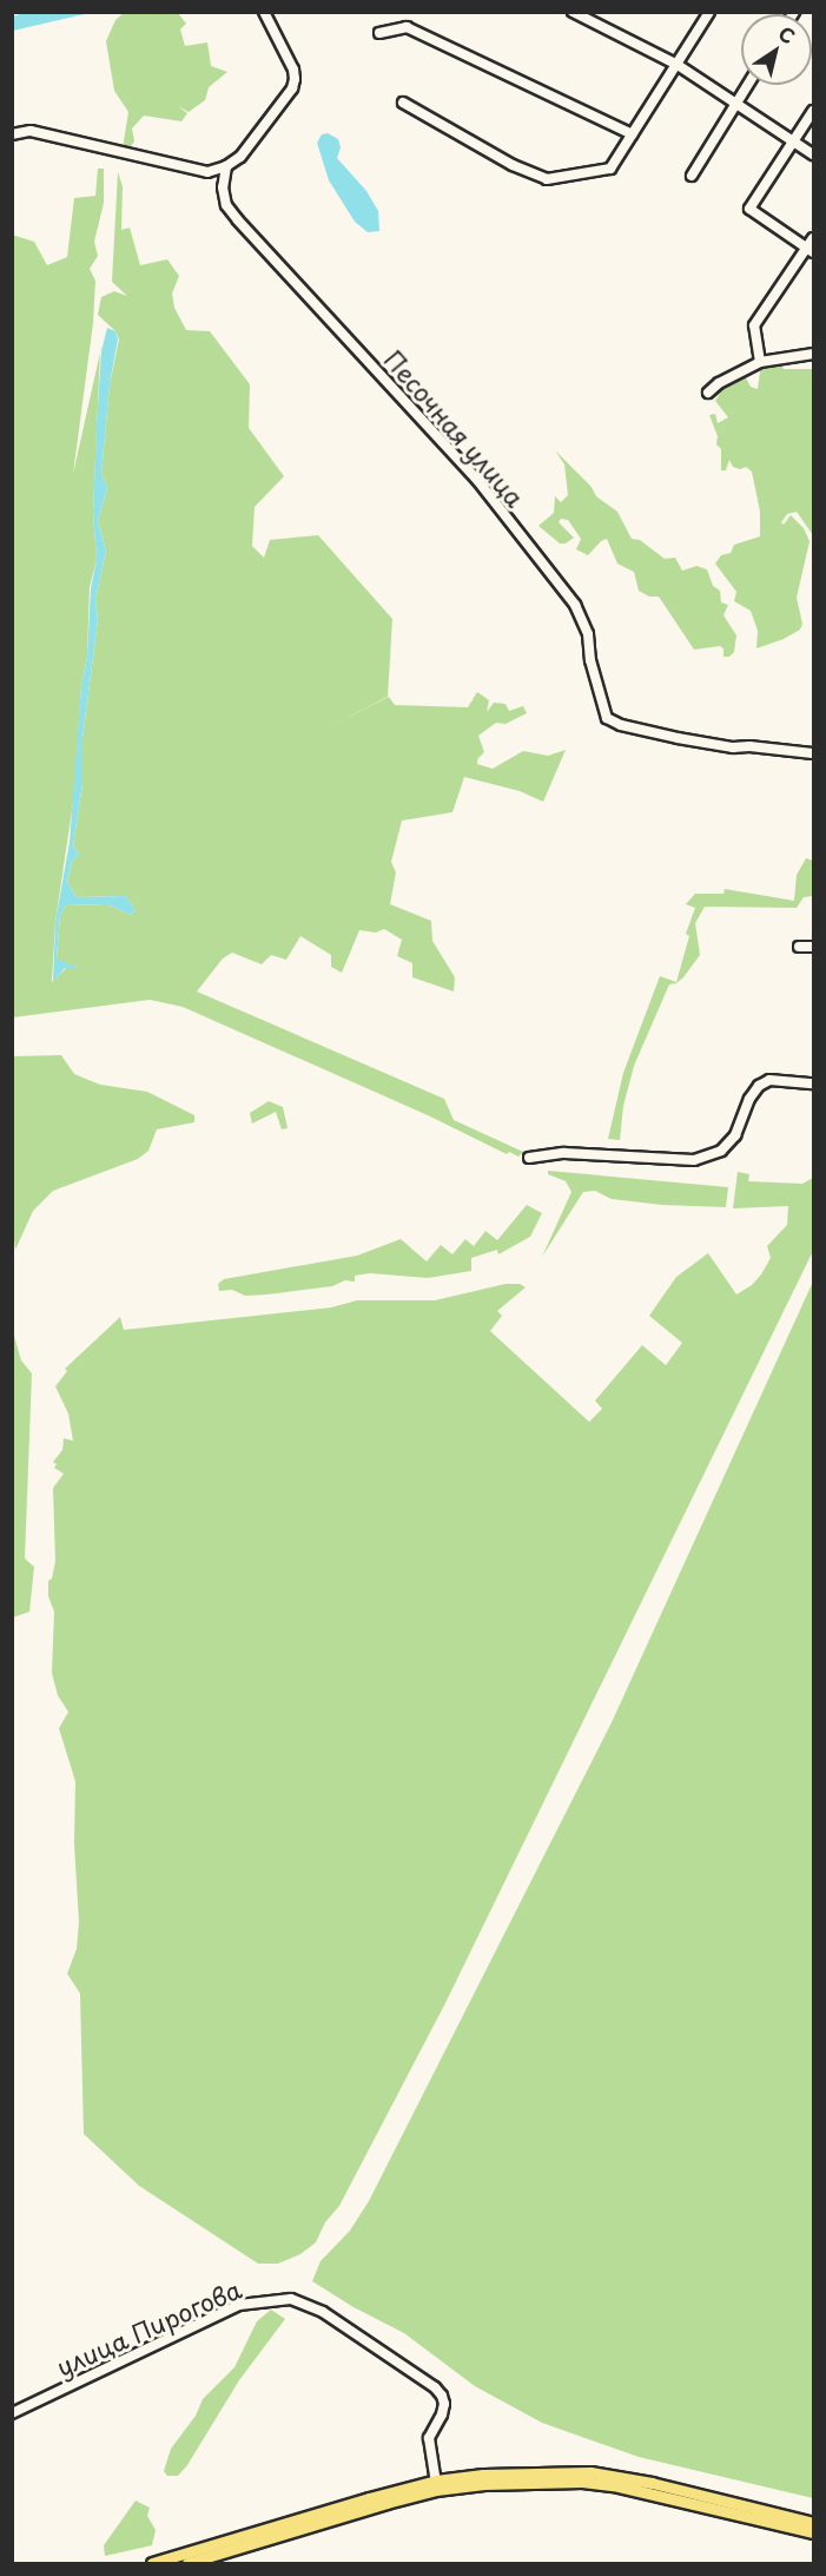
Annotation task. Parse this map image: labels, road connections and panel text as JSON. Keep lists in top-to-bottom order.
{
  "streets": {
    "street": ["Песочная улица", "улица Пирогова"]
  },
  "north": "top right"
}
